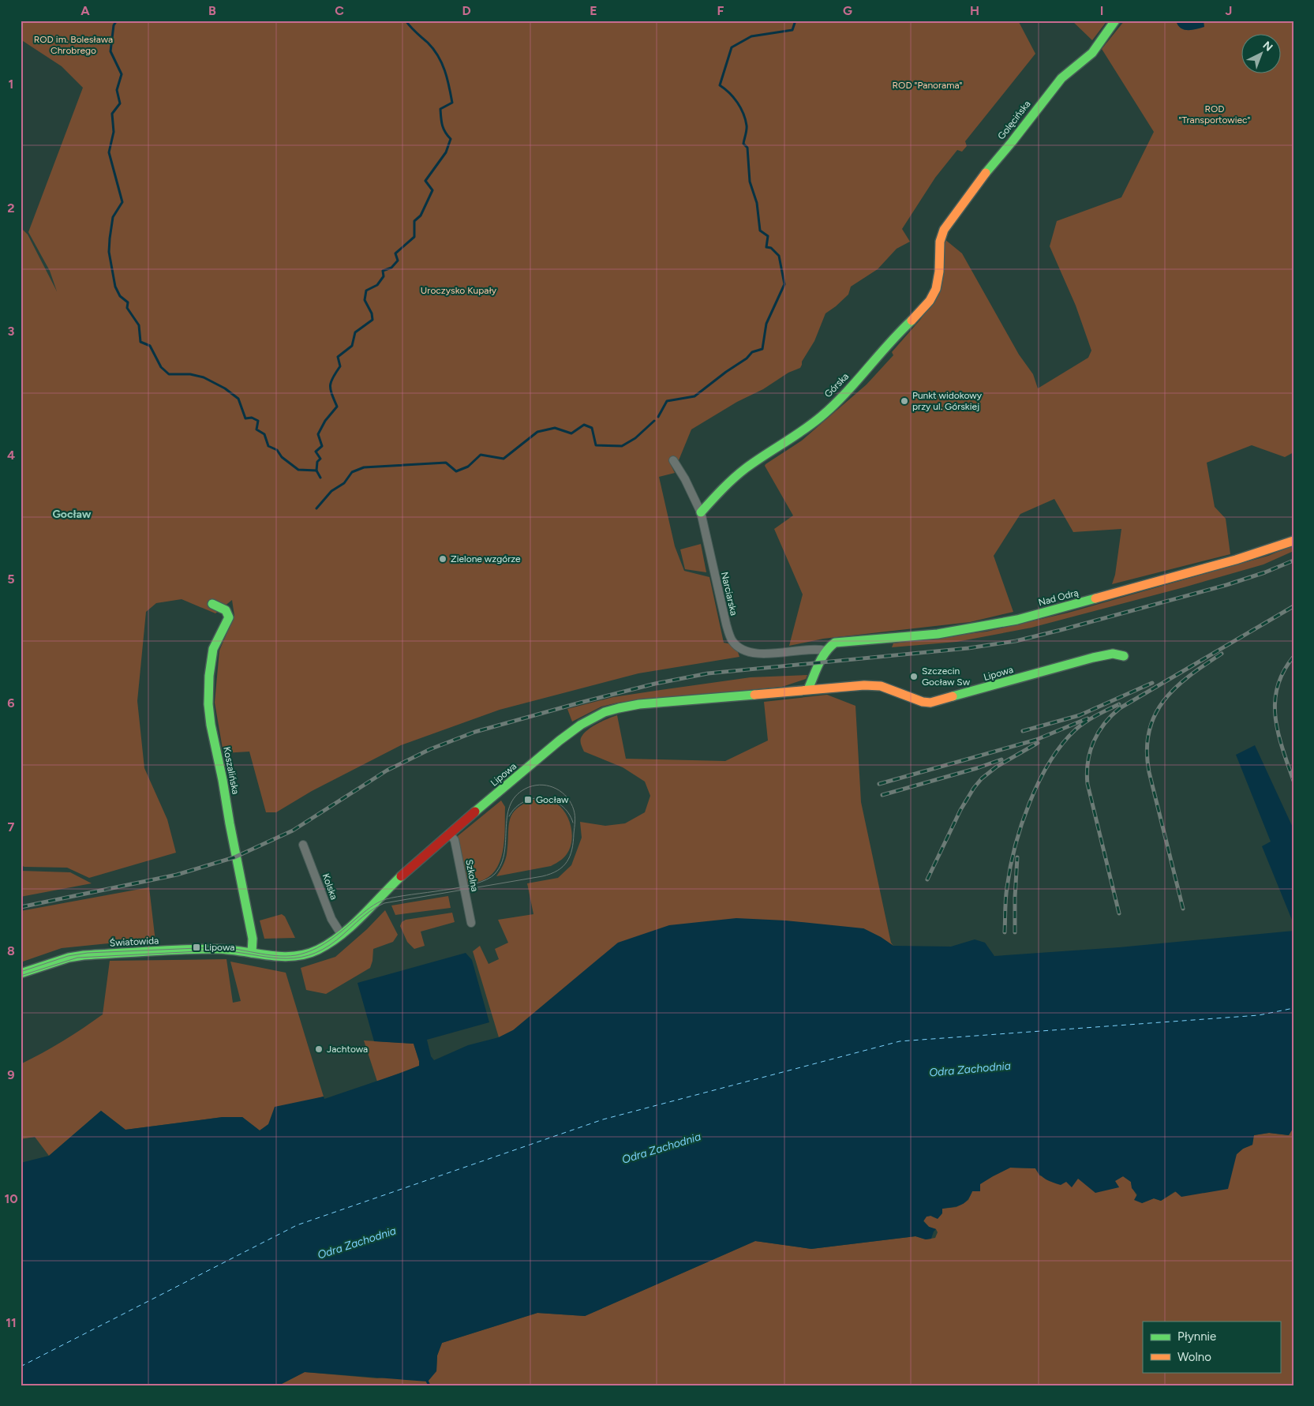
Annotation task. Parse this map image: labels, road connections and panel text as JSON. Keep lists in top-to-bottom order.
{
  "streets": {
    "street": [
      "Golęcińska",
      "Górska",
      "Narciarska",
      "Nad Odrą",
      "Lipowa",
      "Koszalińska",
      "Szkolna",
      "Kolska",
      "Światowida"
    ]
  },
  "crossings": [
    ["Golęcińska", "Górska"],
    ["Górska", "Narciarska"],
    ["Narciarska", "Nad Odrą"],
    ["Lipowa", "Koszalińska"],
    ["Lipowa", "Szkolna"],
    ["Lipowa", "Kolska"],
    ["Lipowa", "Światowida"],
    ["Koszalińska", "Światowida"]
  ],
  "districts": ["Gocław"],
  "water": ["Odra Zachodnia"],
  "parks": [
    "ROD im. Bolesława Chrobrego",
    "ROD \"Panorama\"",
    "ROD \"Transportowiec\"",
    "Uroczysko Kupały"
  ],
  "places": {
    "other": [
      "Punkt widokowy przy ul. Górskiej",
      "Zielone wzgórze",
      "Szczecin Gocław Sw",
      "Jachtowa"
    ],
    "transit": ["Gocław", "Lipowa"]
  },
  "legend": ["Płynnie", "Wolno"],
  "north": "top right",
  "grid": {
    "columns": [
      "A",
      "B",
      "C",
      "D",
      "E",
      "F",
      "G",
      "H",
      "I",
      "J"
    ],
    "rows": [
      "1",
      "2",
      "3",
      "4",
      "5",
      "6",
      "7",
      "8",
      "9",
      "10",
      "11"
    ]
  }
}
